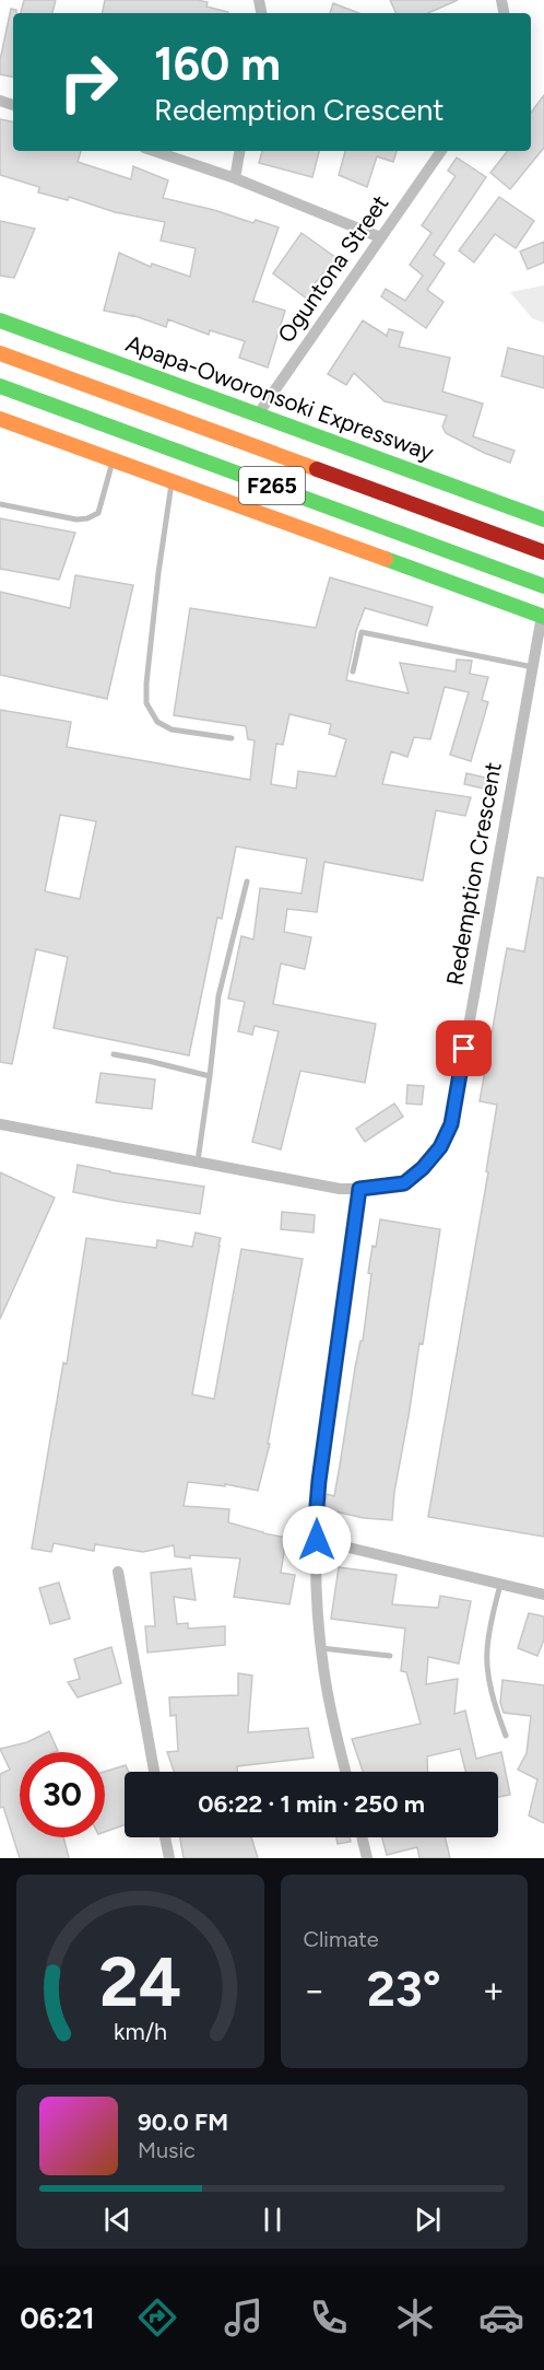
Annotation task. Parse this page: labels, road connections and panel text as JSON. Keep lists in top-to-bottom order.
{
  "streets": {
    "main road": ["Apapa-Oworonsoki Expressway", "F265"],
    "street": ["Oguntona Street", "Redemption Crescent"]
  },
  "crossings": [
    ["Oguntona Street", "Apapa-Oworonsoki Expressway"]
  ],
  "page": {
    "turn": ["160 m", "Redemption Crescent"],
    "limit": "30",
    "trip": "06:22 · 1 min · 250 m",
    "tile": "Climate",
    "heat": ["−", "23°", "+"],
    "song": ["90.0 FM", "Music"],
    "tabs": "06:21",
    "gauge": ["24", "km/h"]
  }
}
